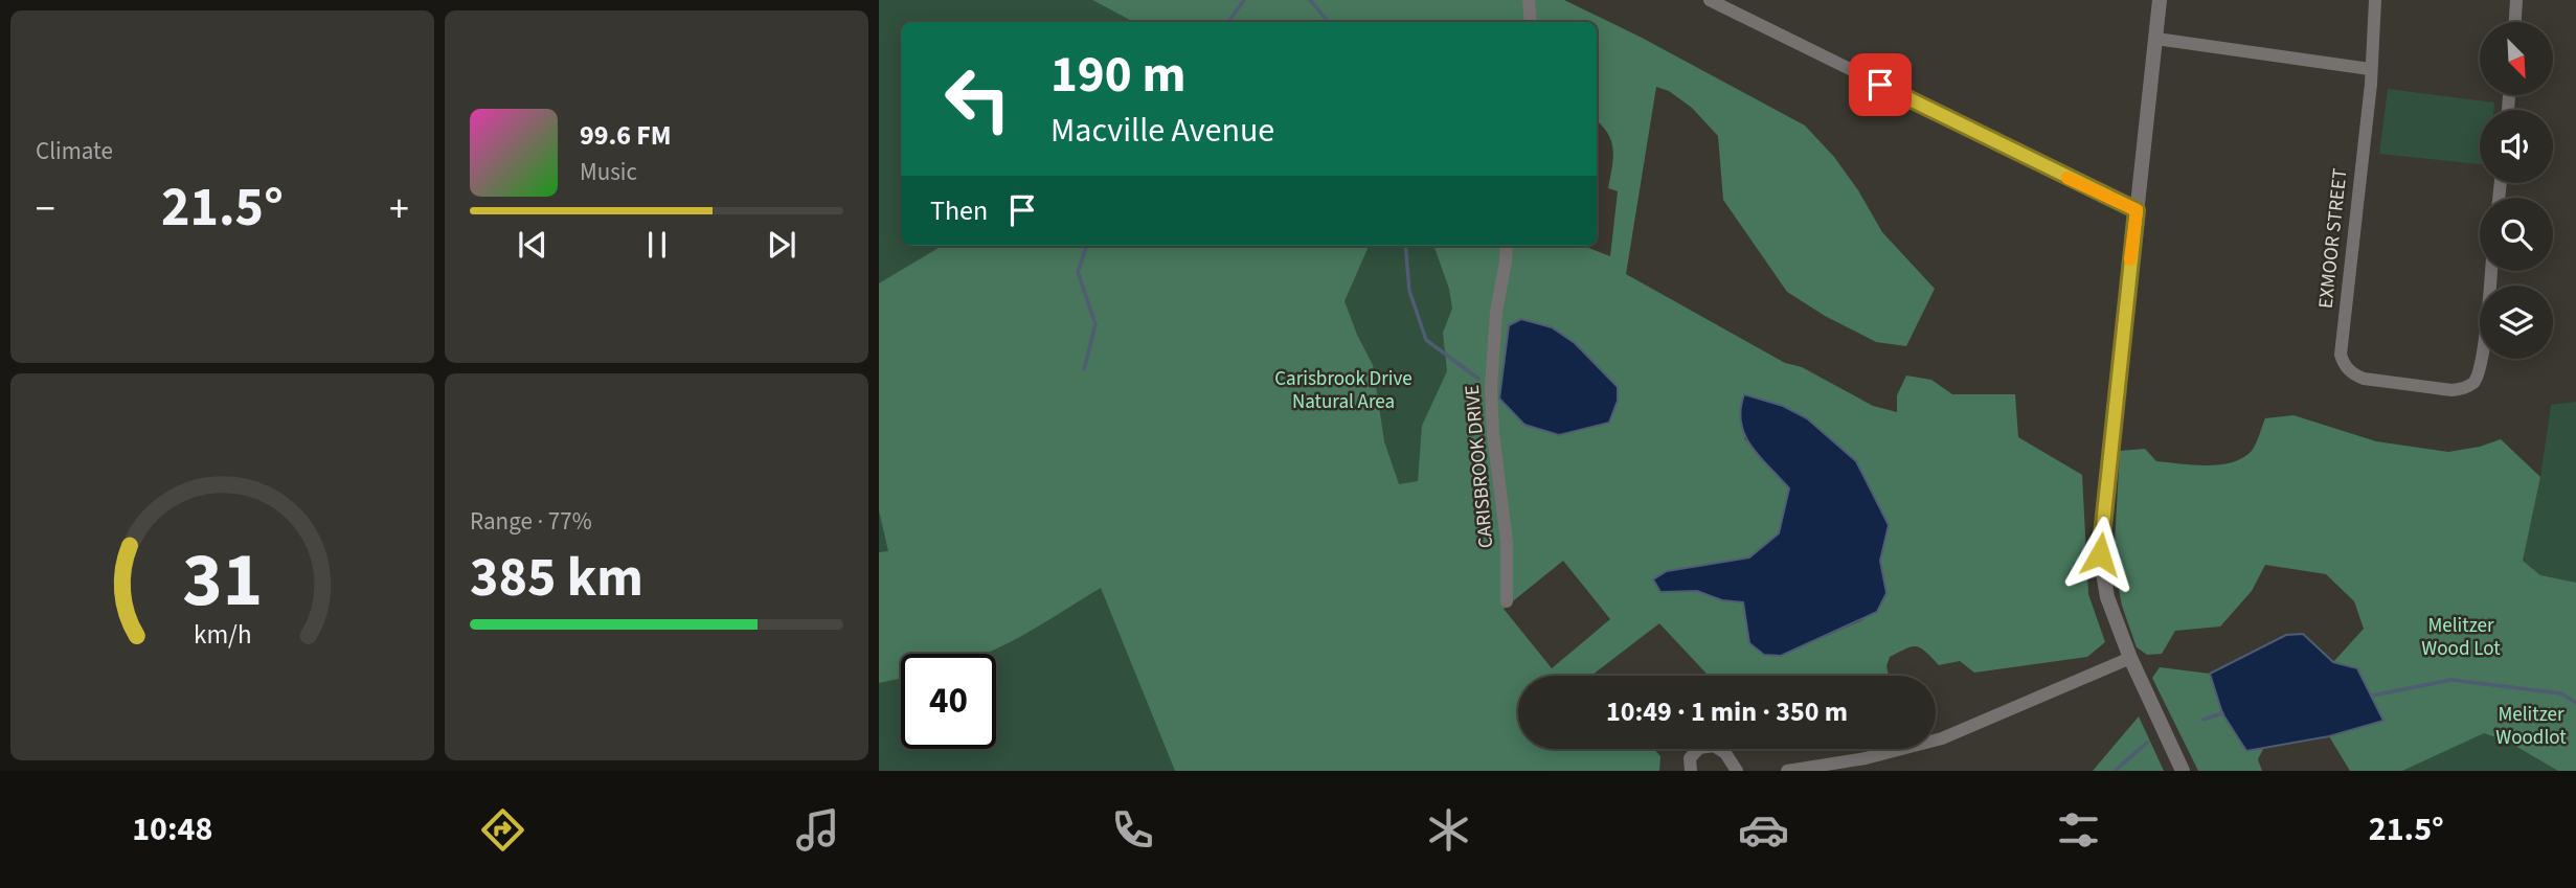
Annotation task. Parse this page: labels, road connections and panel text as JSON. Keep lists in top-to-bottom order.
{
  "streets": {
    "street": ["EXMOOR STREET", "CARISBROOK DRIVE"]
  },
  "parks": ["Carisbrook Drive Natural Area", "Melitzer Wood Lot", "Melitzer Woodlot"],
  "north": "bottom right",
  "page": {
    "tile": [
      "Climate",
      ["Range · 77%", "385 km"]
    ],
    "turn": ["190 m", "Macville Avenue"],
    "song": ["99.6 FM", "Music"],
    "then": "Then",
    "heat": ["−", "21.5°", "+"],
    "limit": "40",
    "trip": "10:49 · 1 min · 350 m",
    "tabs": ["10:48", "21.5°"],
    "gauge": ["31", "km/h"]
  }
}
